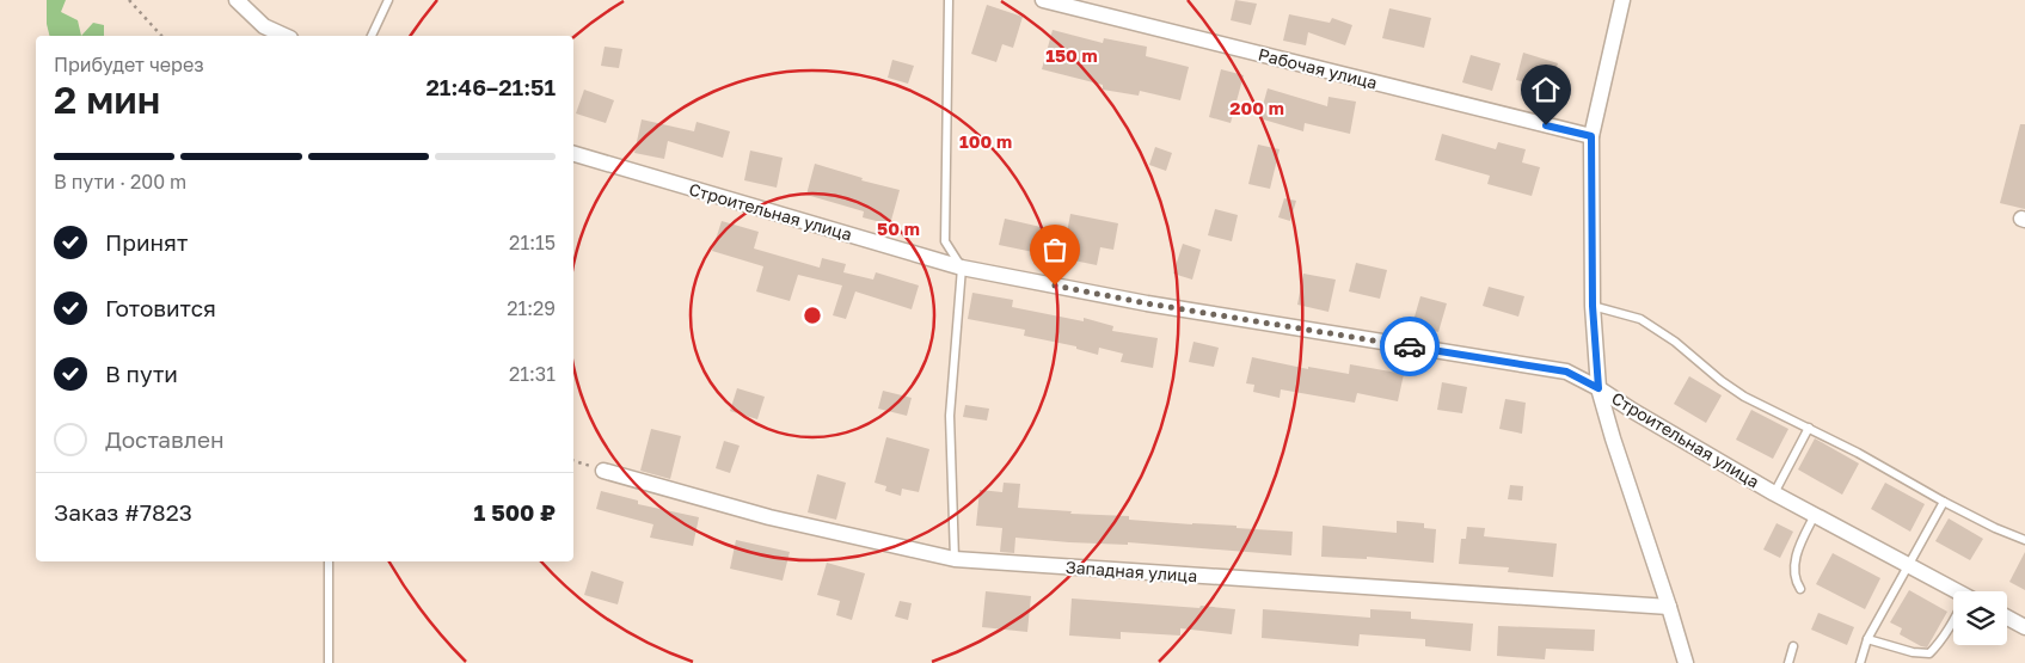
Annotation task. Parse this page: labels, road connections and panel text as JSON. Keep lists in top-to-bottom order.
{
  "streets": {
    "street": ["Рабочая улица", "Строительная улица", "Западная улица"]
  },
  "page": {
    "heading": ["2 мин", "Прибудет через", "21:46–21:51"],
    "panel": ["Заказ #7823", "1 500 ₽"],
    "bar": "В пути · 200 m",
    "list": [
      ["Принят", "21:15"],
      ["Готовится", "21:29"],
      ["В пути", "21:31"],
      "Доставлен"
    ]
  },
  "rings": [
    "150 m",
    "200 m",
    "100 m",
    "50 m"
  ]
}
